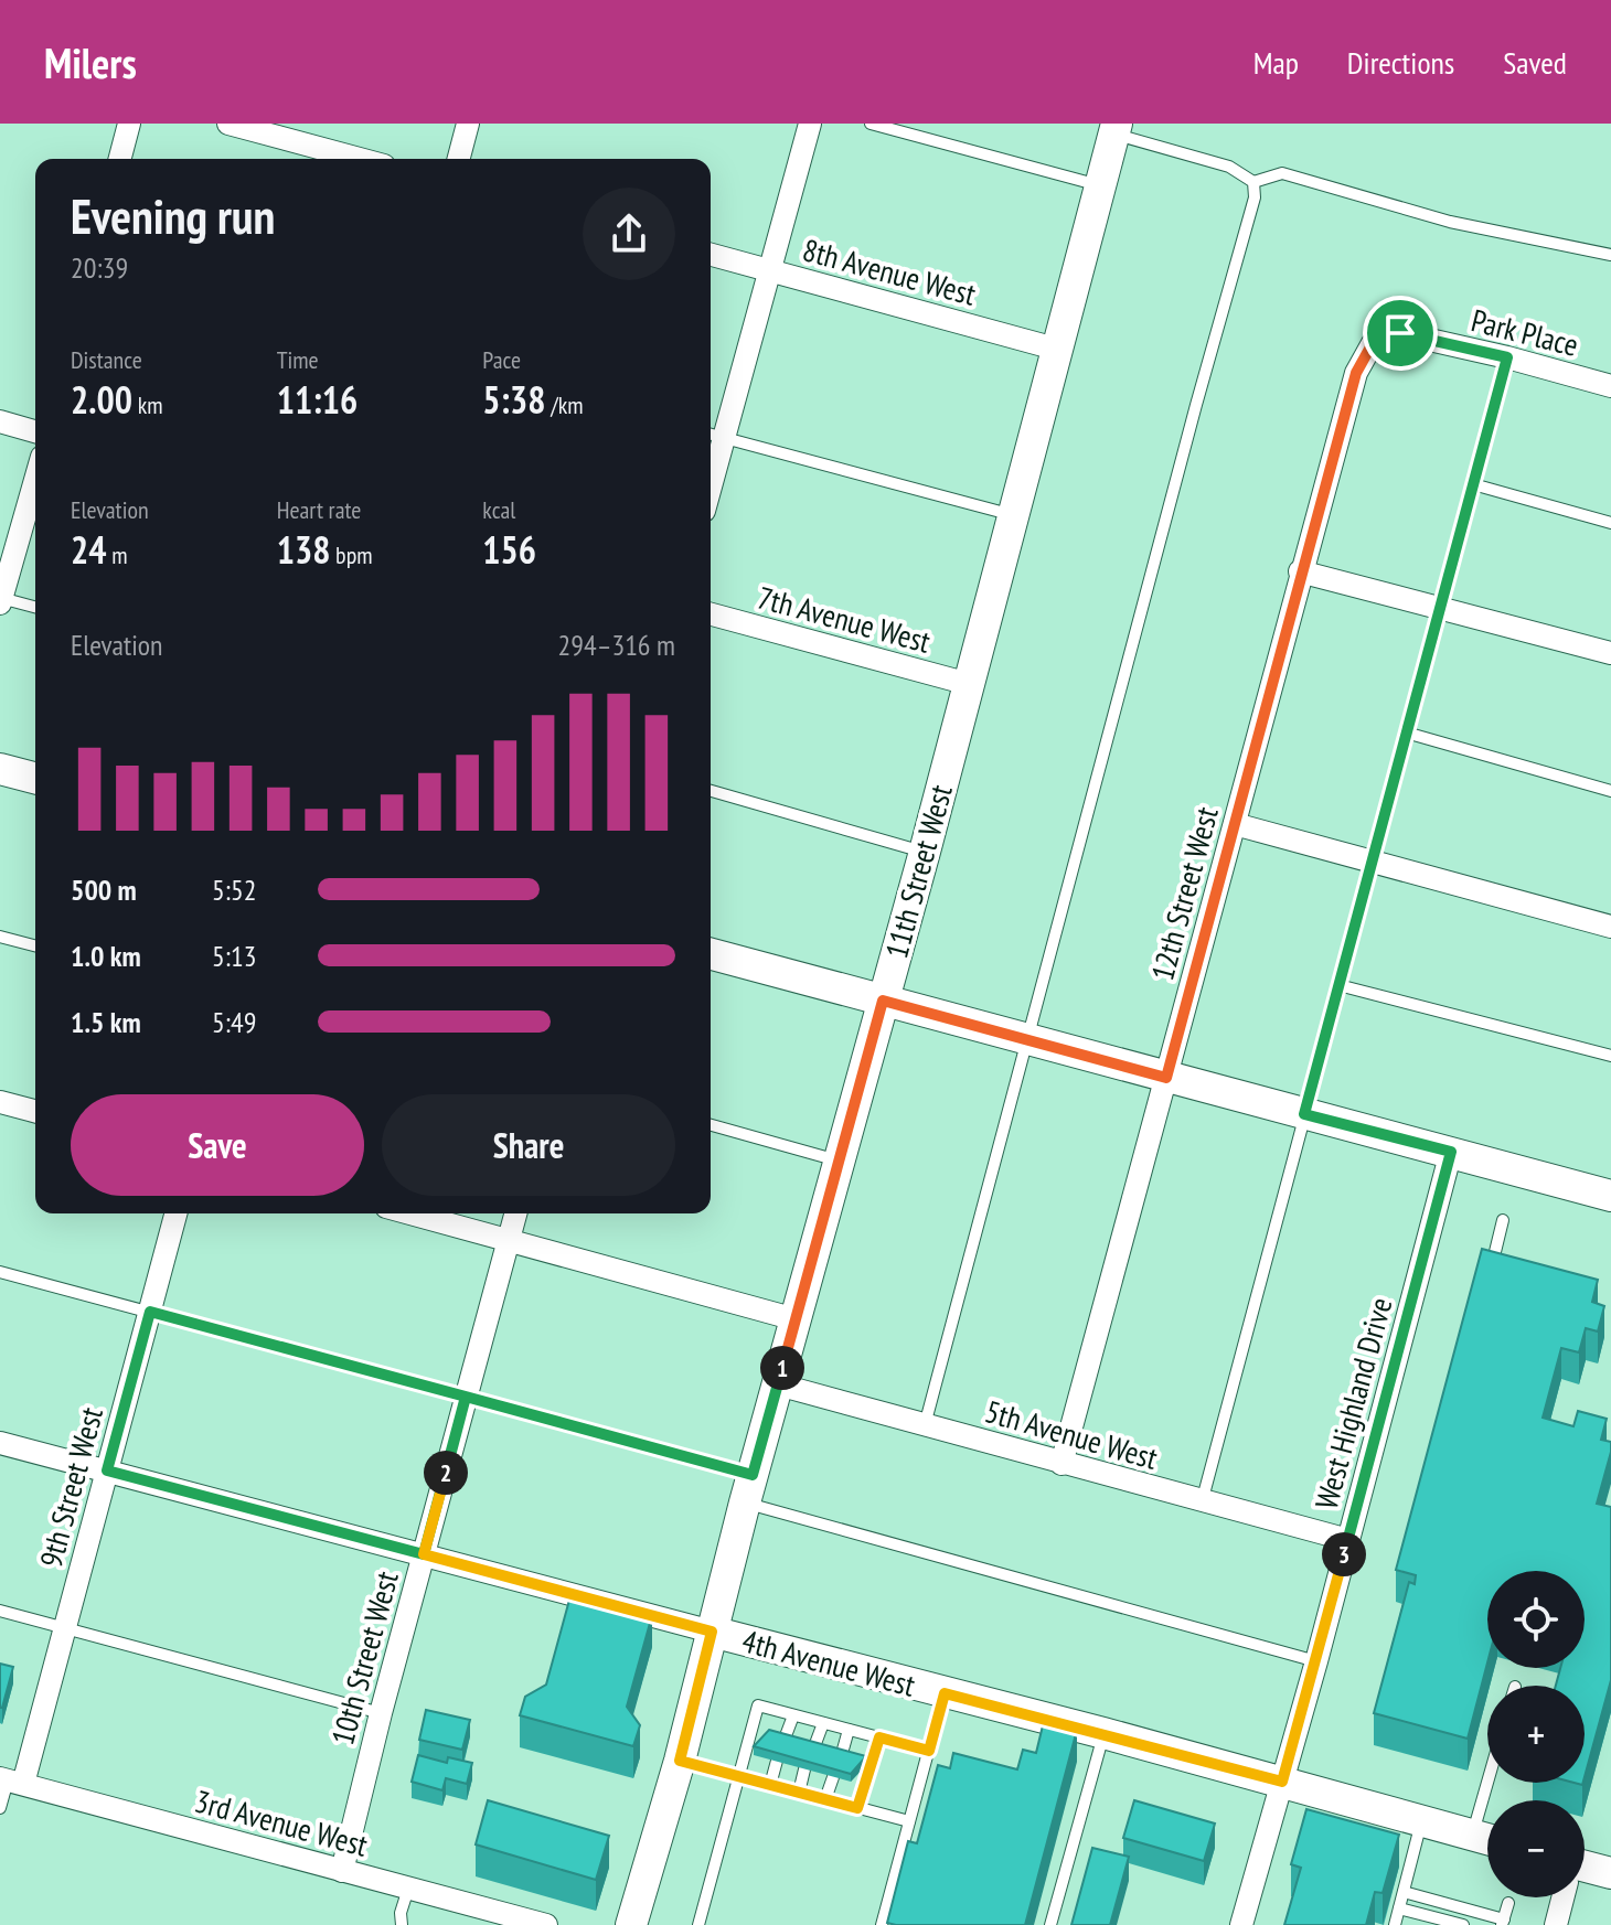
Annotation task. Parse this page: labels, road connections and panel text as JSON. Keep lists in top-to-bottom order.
{
  "streets": {
    "street": [
      "8th Avenue West",
      "Park Place",
      "7th Avenue West",
      "11th Street West",
      "12th Street West",
      "West Highland Drive",
      "5th Avenue West",
      "9th Street West",
      "10th Street West",
      "4th Avenue West",
      "3rd Avenue West"
    ]
  },
  "crossings": [
    ["8th Avenue West", "11th Street West"],
    ["Park Place", "12th Street West"],
    ["7th Avenue West", "11th Street West"],
    ["11th Street West", "5th Avenue West"],
    ["11th Street West", "4th Avenue West"],
    ["12th Street West", "5th Avenue West"],
    ["West Highland Drive", "5th Avenue West"],
    ["West Highland Drive", "4th Avenue West"],
    ["9th Street West", "4th Avenue West"],
    ["9th Street West", "3rd Avenue West"],
    ["10th Street West", "4th Avenue West"],
    ["10th Street West", "3rd Avenue West"]
  ],
  "page": {
    "header": "Milers",
    "nav": ["Map", "Directions", "Saved"],
    "heading": ["Evening run", "20:39"],
    "stats": [
      ["Distance", "2.00 km"],
      ["Time", "11:16"],
      ["Pace", "5:38 /km"],
      ["Elevation", "24 m"],
      ["Heart rate", "138 bpm"],
      ["kcal", "156"]
    ],
    "chart": ["Elevation", "294–316 m"],
    "list": [
      {
        "name": "500 m",
        "note": "5:52"
      },
      {
        "name": "1.0 km",
        "note": "5:13"
      },
      {
        "name": "1.5 km",
        "note": "5:49"
      }
    ],
    "buttons": ["Save", "Share"],
    "pins": ["1", "2", "3"],
    "map_buttons": ["+", "−"]
  }
}
